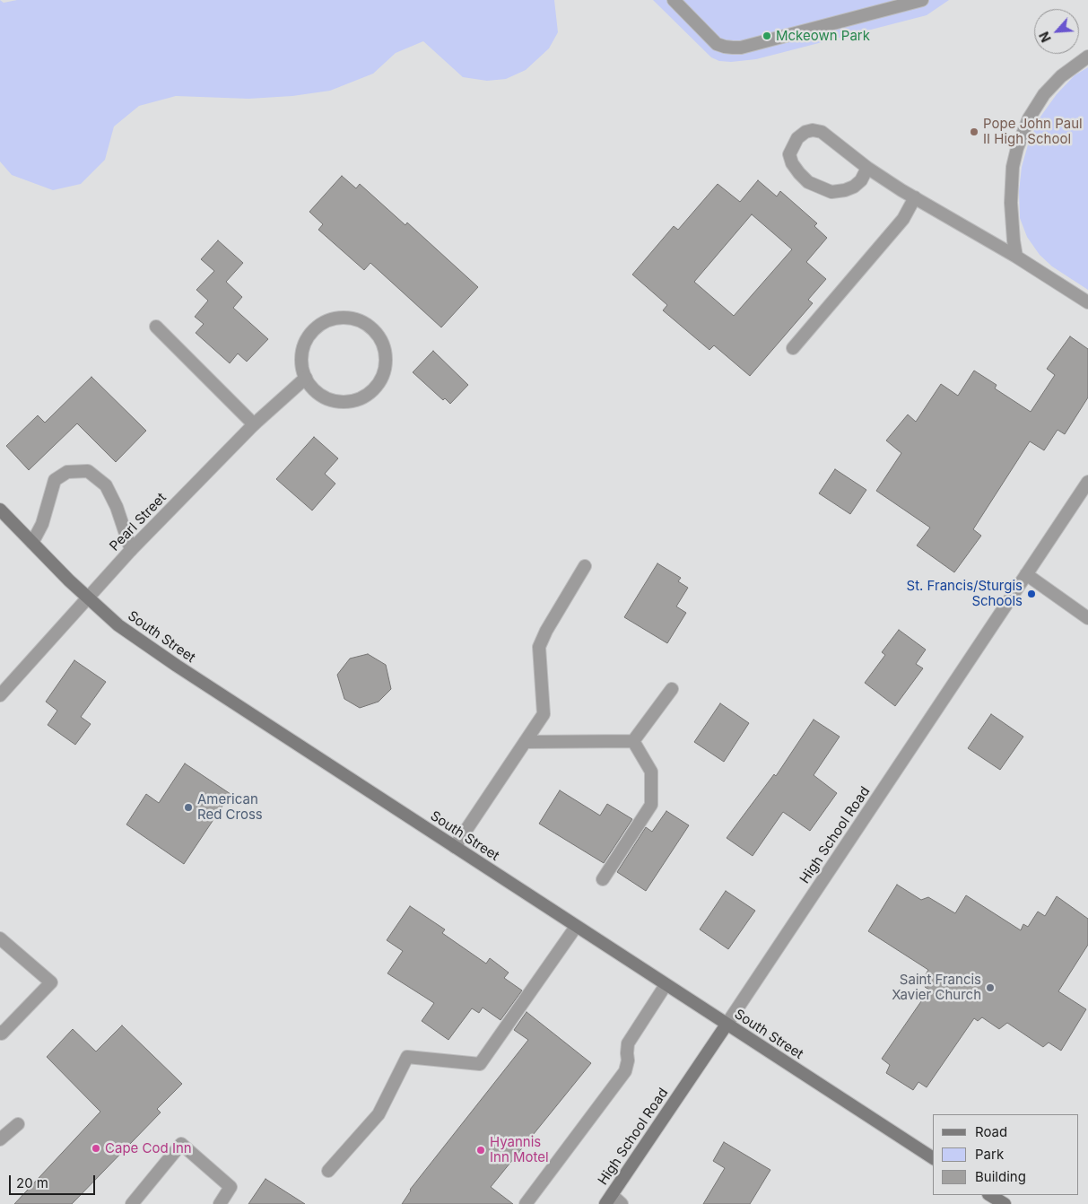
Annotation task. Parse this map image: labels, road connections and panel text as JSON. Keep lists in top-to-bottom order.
{
  "streets": {
    "main road": ["South Street", "High School Road"],
    "street": ["Pearl Street"]
  },
  "crossings": [
    ["Pearl Street", "South Street"],
    ["South Street", "High School Road"]
  ],
  "places": [
    "Mckeown Park",
    "Pope John Paul II High School",
    "St. Francis/Sturgis Schools",
    "American Red Cross",
    "Saint Francis Xavier Church",
    "Cape Cod Inn",
    "Hyannis Inn Motel"
  ],
  "legend": ["Road", "Park", "Building"],
  "scale_bar": "20 m",
  "north": "bottom left"
}
